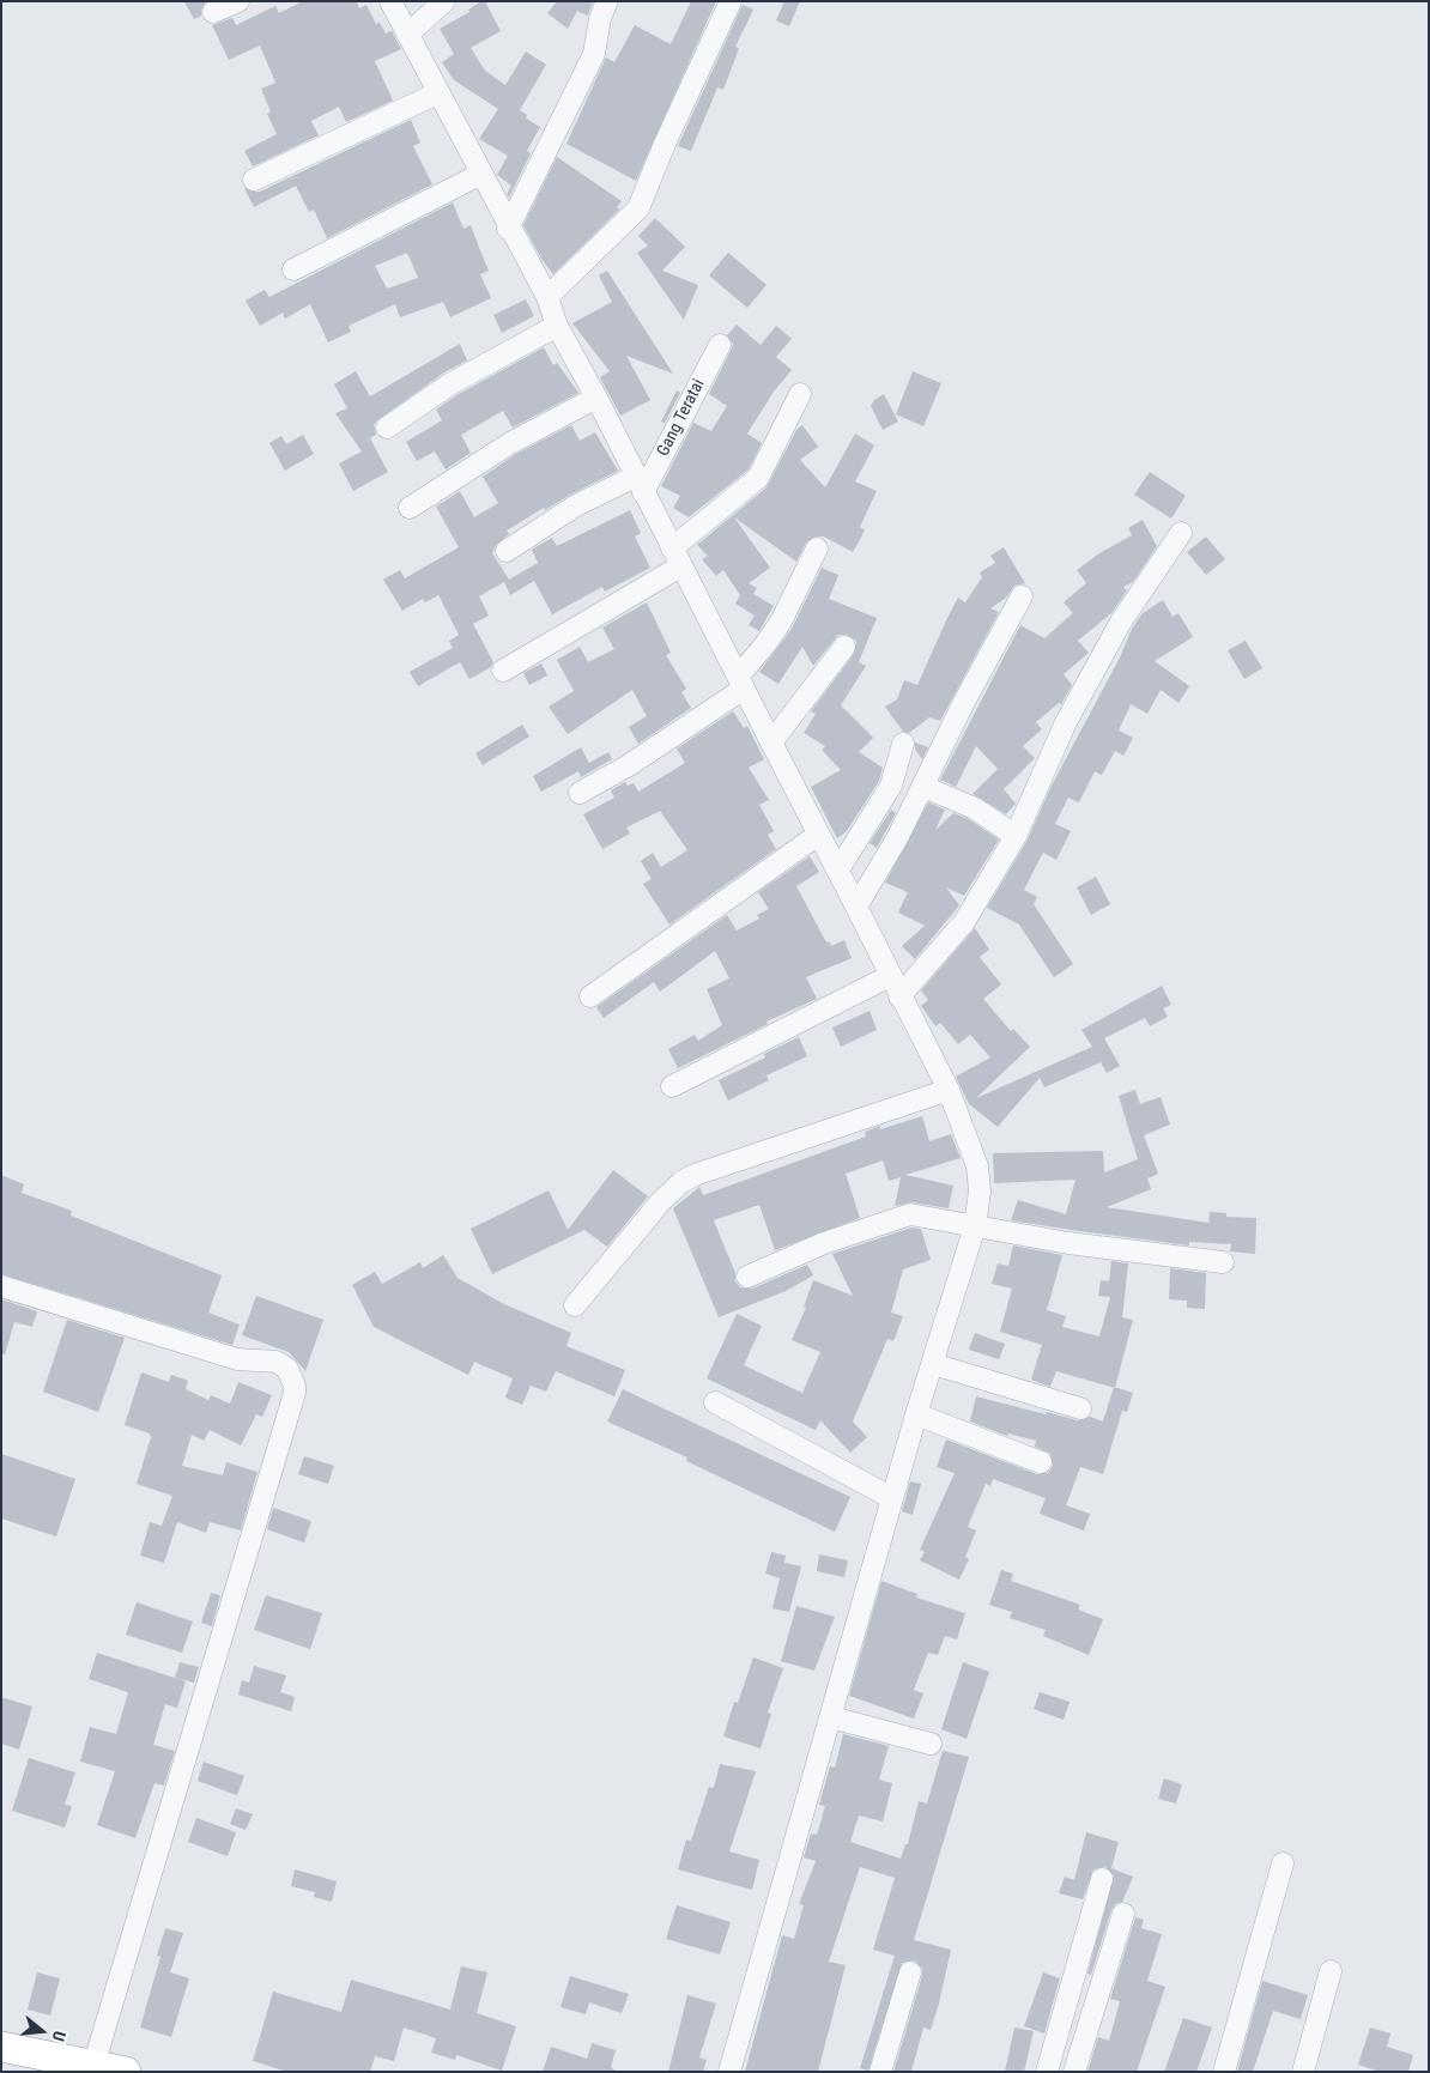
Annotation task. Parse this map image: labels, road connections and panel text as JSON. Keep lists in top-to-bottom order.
{
  "streets": {
    "street": ["Gang Teratai"]
  },
  "north": "right"
}
